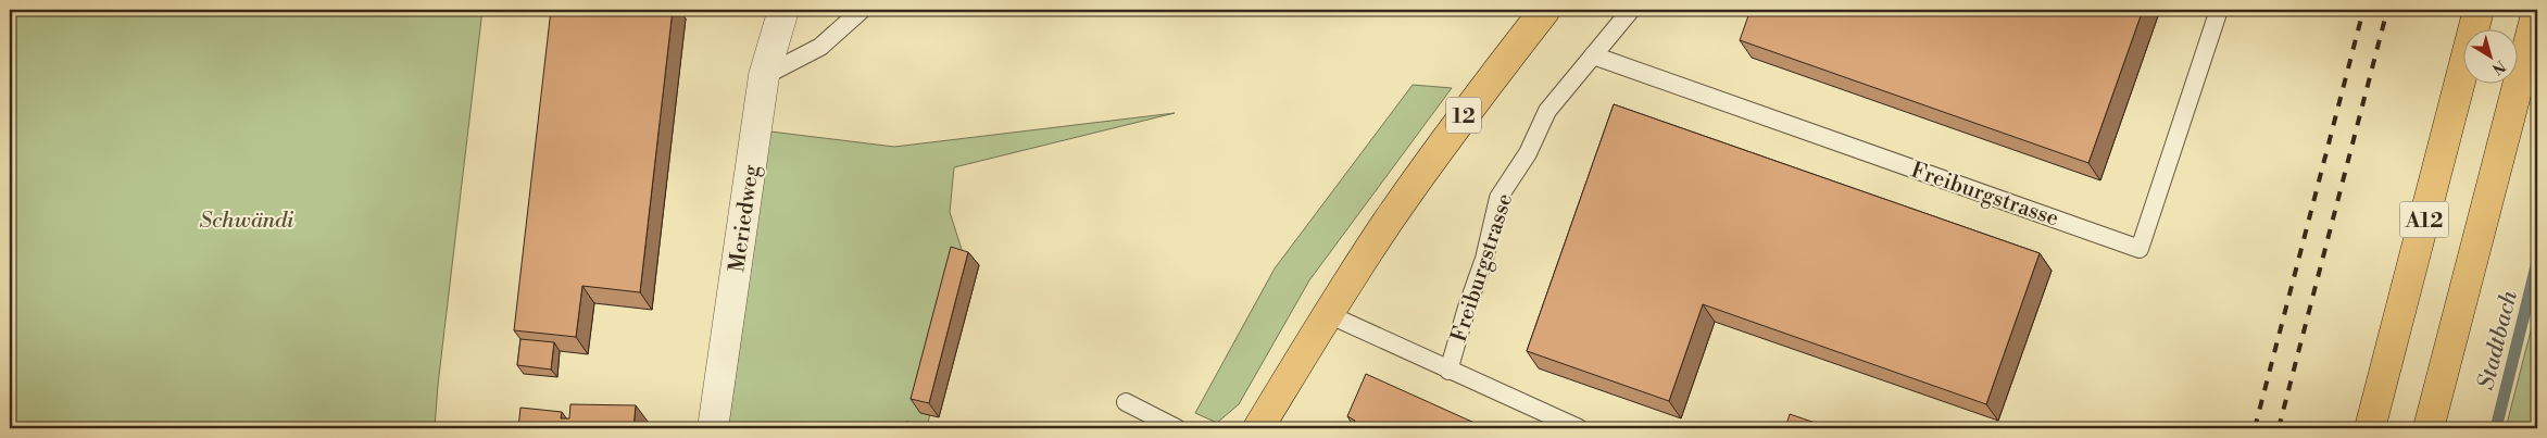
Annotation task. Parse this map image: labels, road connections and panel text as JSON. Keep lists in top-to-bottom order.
{
  "streets": {
    "main road": ["12", "A12"],
    "street": ["Meriedweg"],
    "lane": ["Freiburgstrasse"]
  },
  "crossings": [
    ["12", "Freiburgstrasse"]
  ],
  "water": ["Stadtbach"],
  "parks": ["Schwändi"],
  "north": "bottom right"
}
